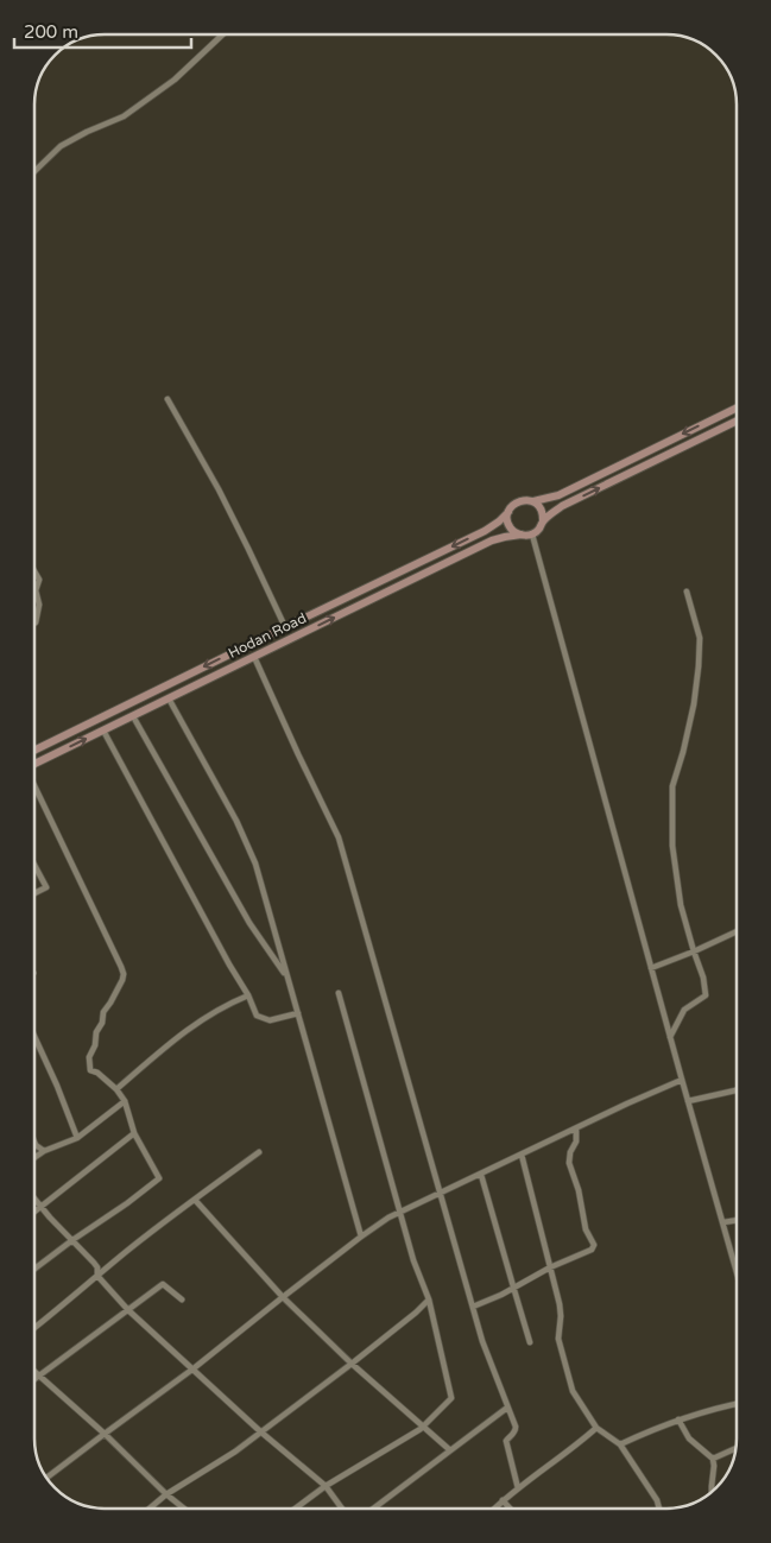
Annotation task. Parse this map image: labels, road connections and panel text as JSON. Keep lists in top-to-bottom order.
{
  "streets": {
    "main road": ["Hodan Road"]
  },
  "scale_bar": "200 m"
}
